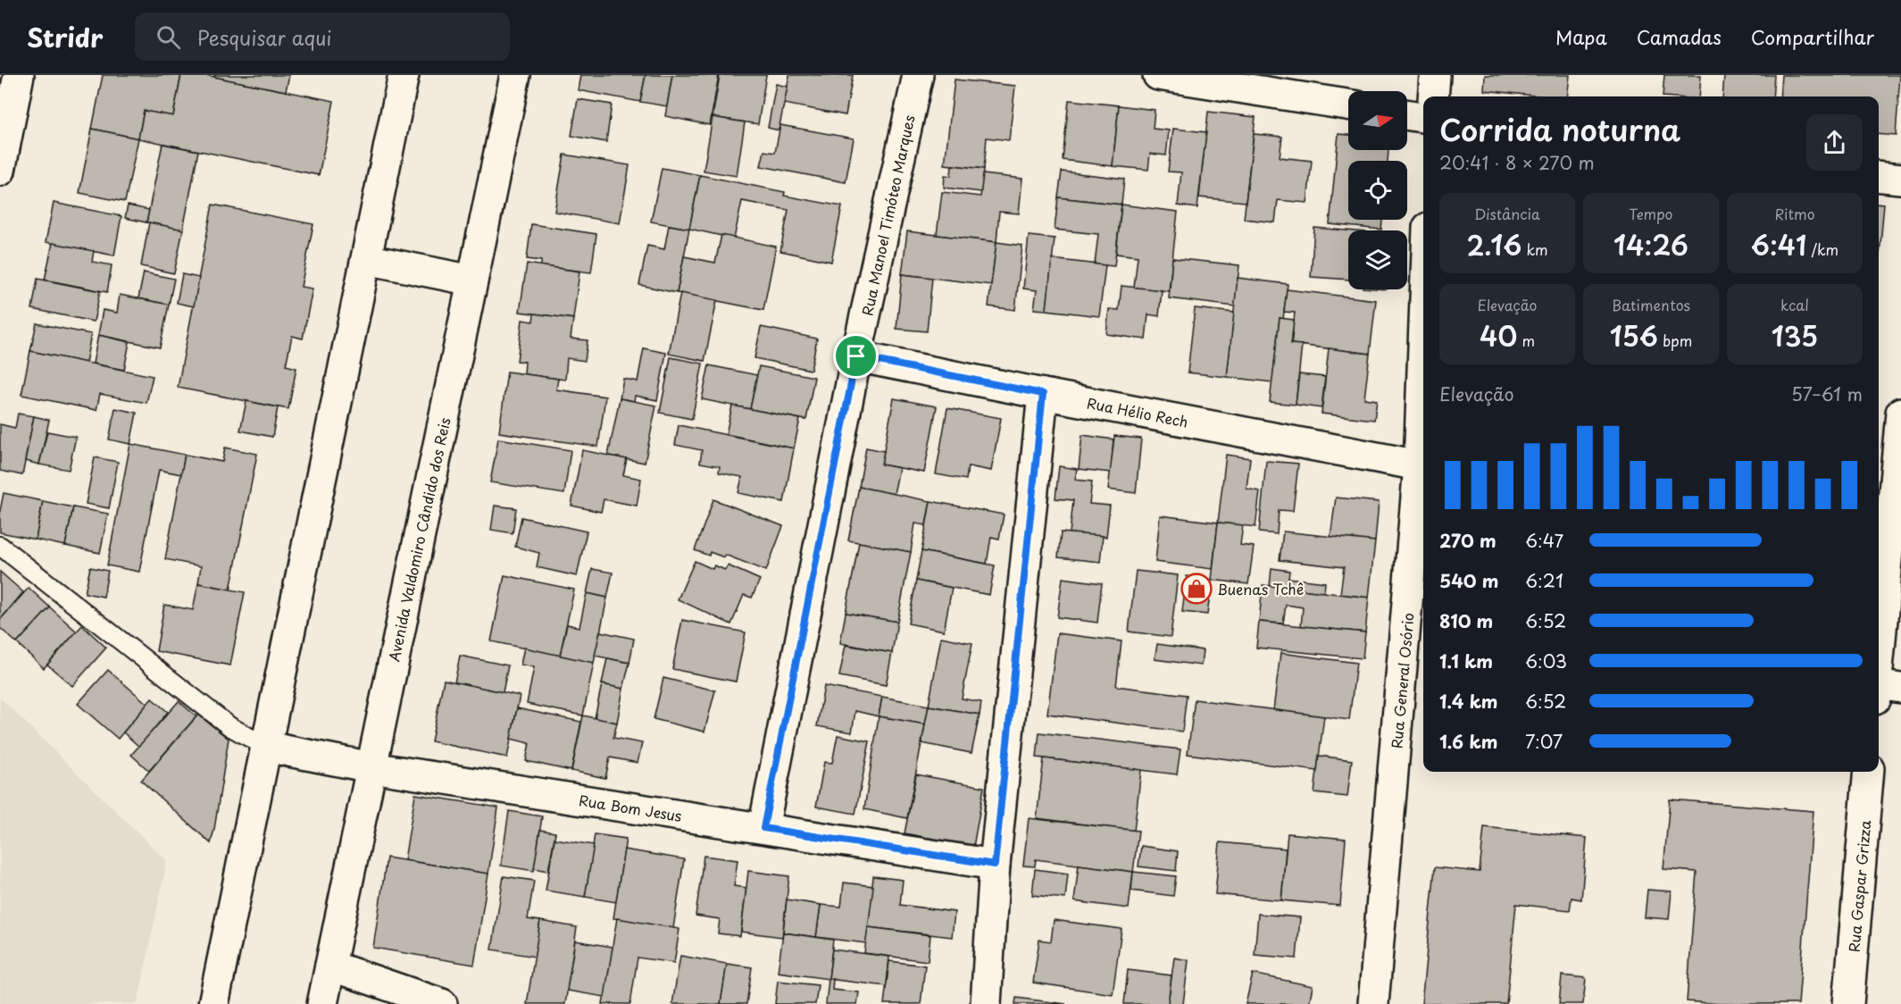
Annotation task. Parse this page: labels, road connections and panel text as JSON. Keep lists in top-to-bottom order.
{
  "streets": {
    "street": [
      "Rua Manoel Timóteo Marques",
      "Rua Hélio Rech",
      "Avenida Valdomiro Cândido dos Reis",
      "Rua General Osório",
      "Rua Bom Jesus",
      "Rua Gaspar Grizza"
    ]
  },
  "crossings": [
    ["Rua Manoel Timóteo Marques", "Rua Hélio Rech"],
    ["Rua Manoel Timóteo Marques", "Rua Bom Jesus"],
    ["Rua Hélio Rech", "Rua General Osório"],
    ["Avenida Valdomiro Cândido dos Reis", "Rua Bom Jesus"]
  ],
  "places": {
    "shop": ["Buenas Tchê"]
  },
  "north": "right",
  "page": {
    "header": "Stridr",
    "search": "Pesquisar aqui",
    "nav": ["Mapa", "Camadas", "Compartilhar"],
    "heading": ["Corrida noturna", "20:41 · 8 × 270 m"],
    "stats": [
      ["Distância", "2.16 km"],
      ["Tempo", "14:26"],
      ["Ritmo", "6:41 /km"],
      ["Elevação", "40 m"],
      ["Batimentos", "156 bpm"],
      ["kcal", "135"]
    ],
    "chart": ["Elevação", "57–61 m"],
    "list": [
      {
        "name": "270 m",
        "note": "6:47"
      },
      {
        "name": "540 m",
        "note": "6:21"
      },
      {
        "name": "810 m",
        "note": "6:52"
      },
      {
        "name": "1.1 km",
        "note": "6:03"
      },
      {
        "name": "1.4 km",
        "note": "6:52"
      },
      {
        "name": "1.6 km",
        "note": "7:07"
      }
    ]
  }
}
